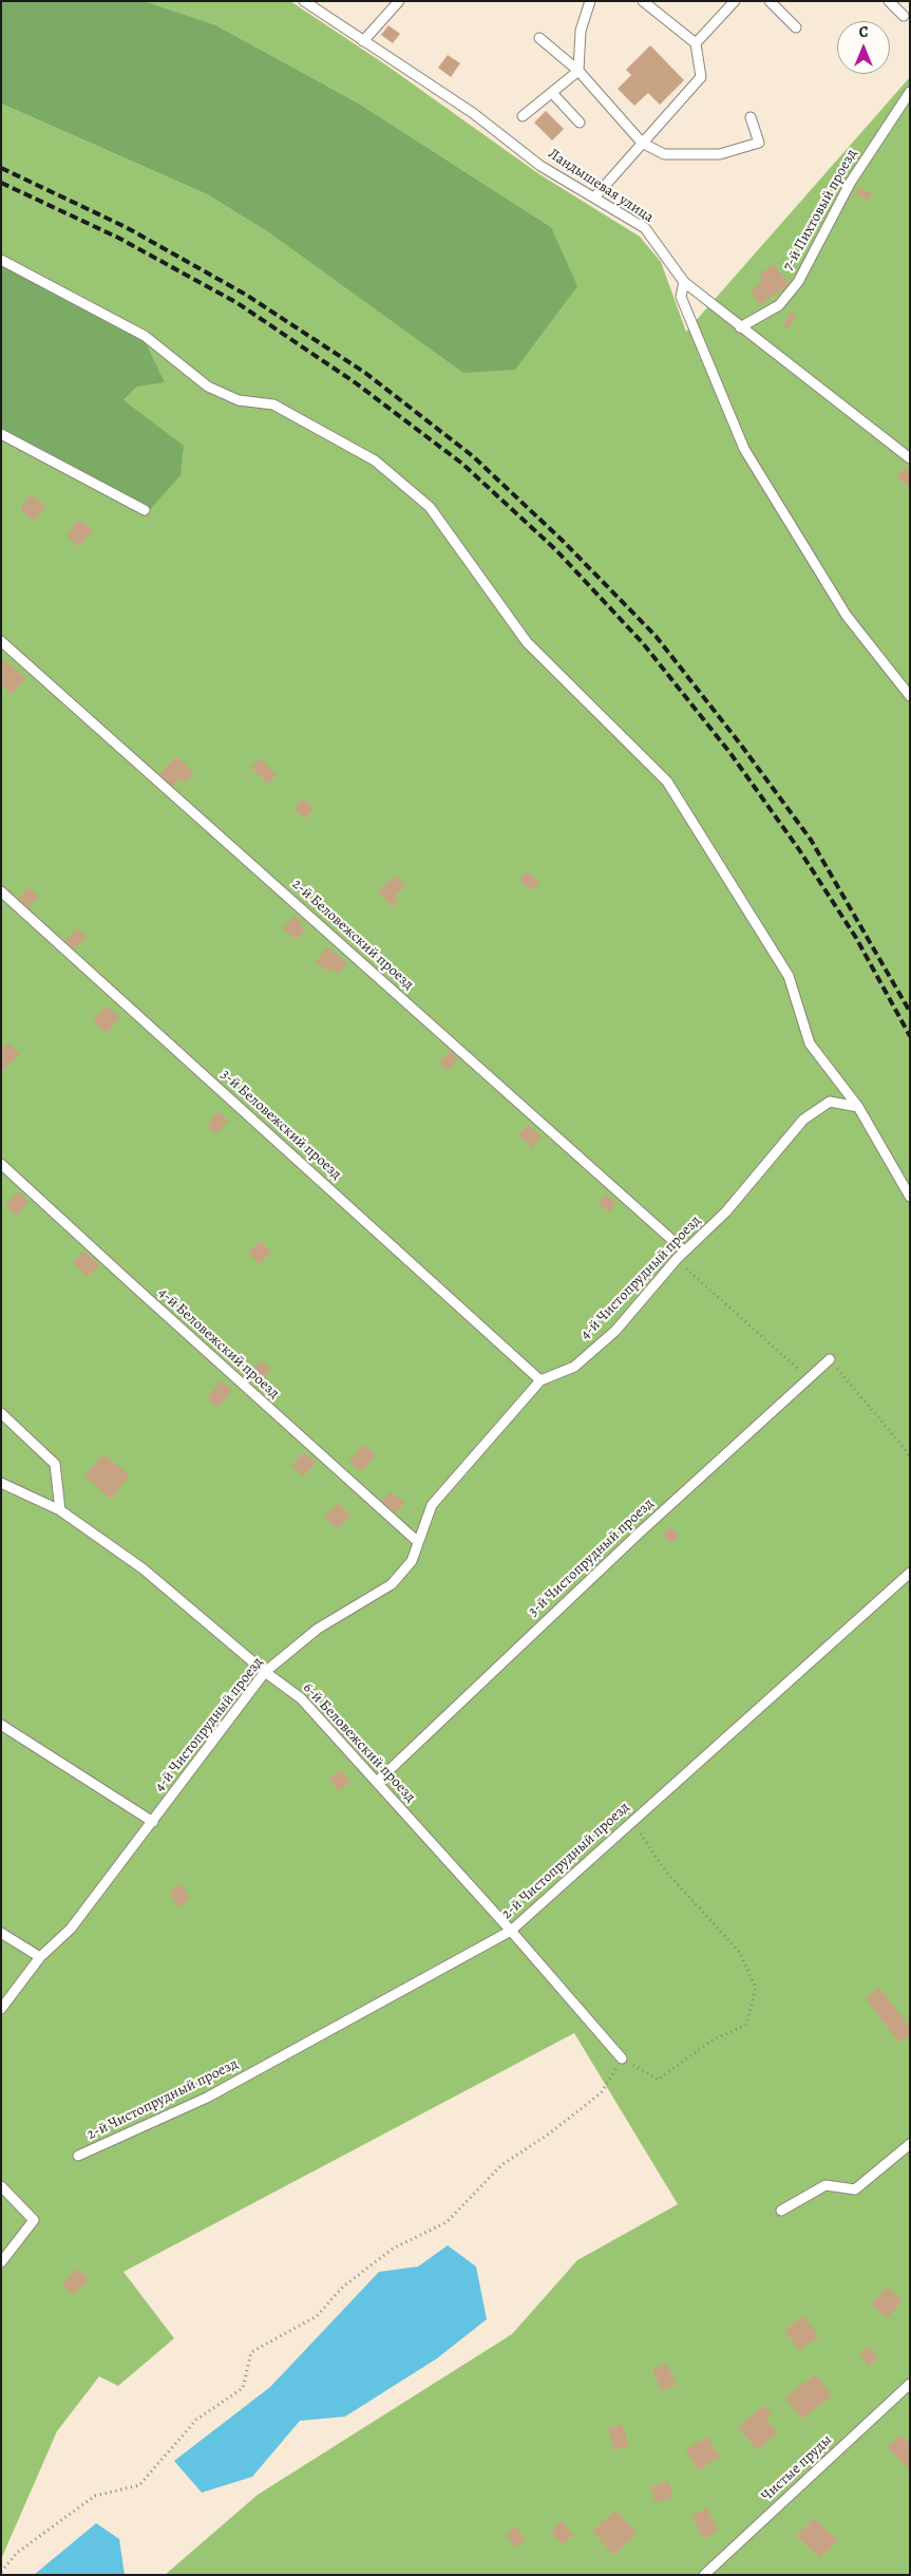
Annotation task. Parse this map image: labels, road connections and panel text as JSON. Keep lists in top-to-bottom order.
{
  "streets": {
    "lane": [
      "Ландышевая улица",
      "7-й Пихтовый проезд",
      "2-й Беловежский проезд",
      "3-й Беловежский проезд",
      "4-й Чистопрудный проезд",
      "4-й Беловежский проезд",
      "3-й Чистопрудный проезд",
      "6-й Беловежский проезд",
      "2-й Чистопрудный проезд",
      "Чистые пруды"
    ]
  },
  "crossings": [
    ["Ландышевая улица", "7-й Пихтовый проезд"],
    ["2-й Беловежский проезд", "4-й Чистопрудный проезд"],
    ["3-й Беловежский проезд", "4-й Чистопрудный проезд"],
    ["4-й Чистопрудный проезд", "4-й Беловежский проезд"],
    ["4-й Чистопрудный проезд", "6-й Беловежский проезд"],
    ["3-й Чистопрудный проезд", "6-й Беловежский проезд"],
    ["6-й Беловежский проезд", "2-й Чистопрудный проезд"]
  ],
  "north": "top"
}
